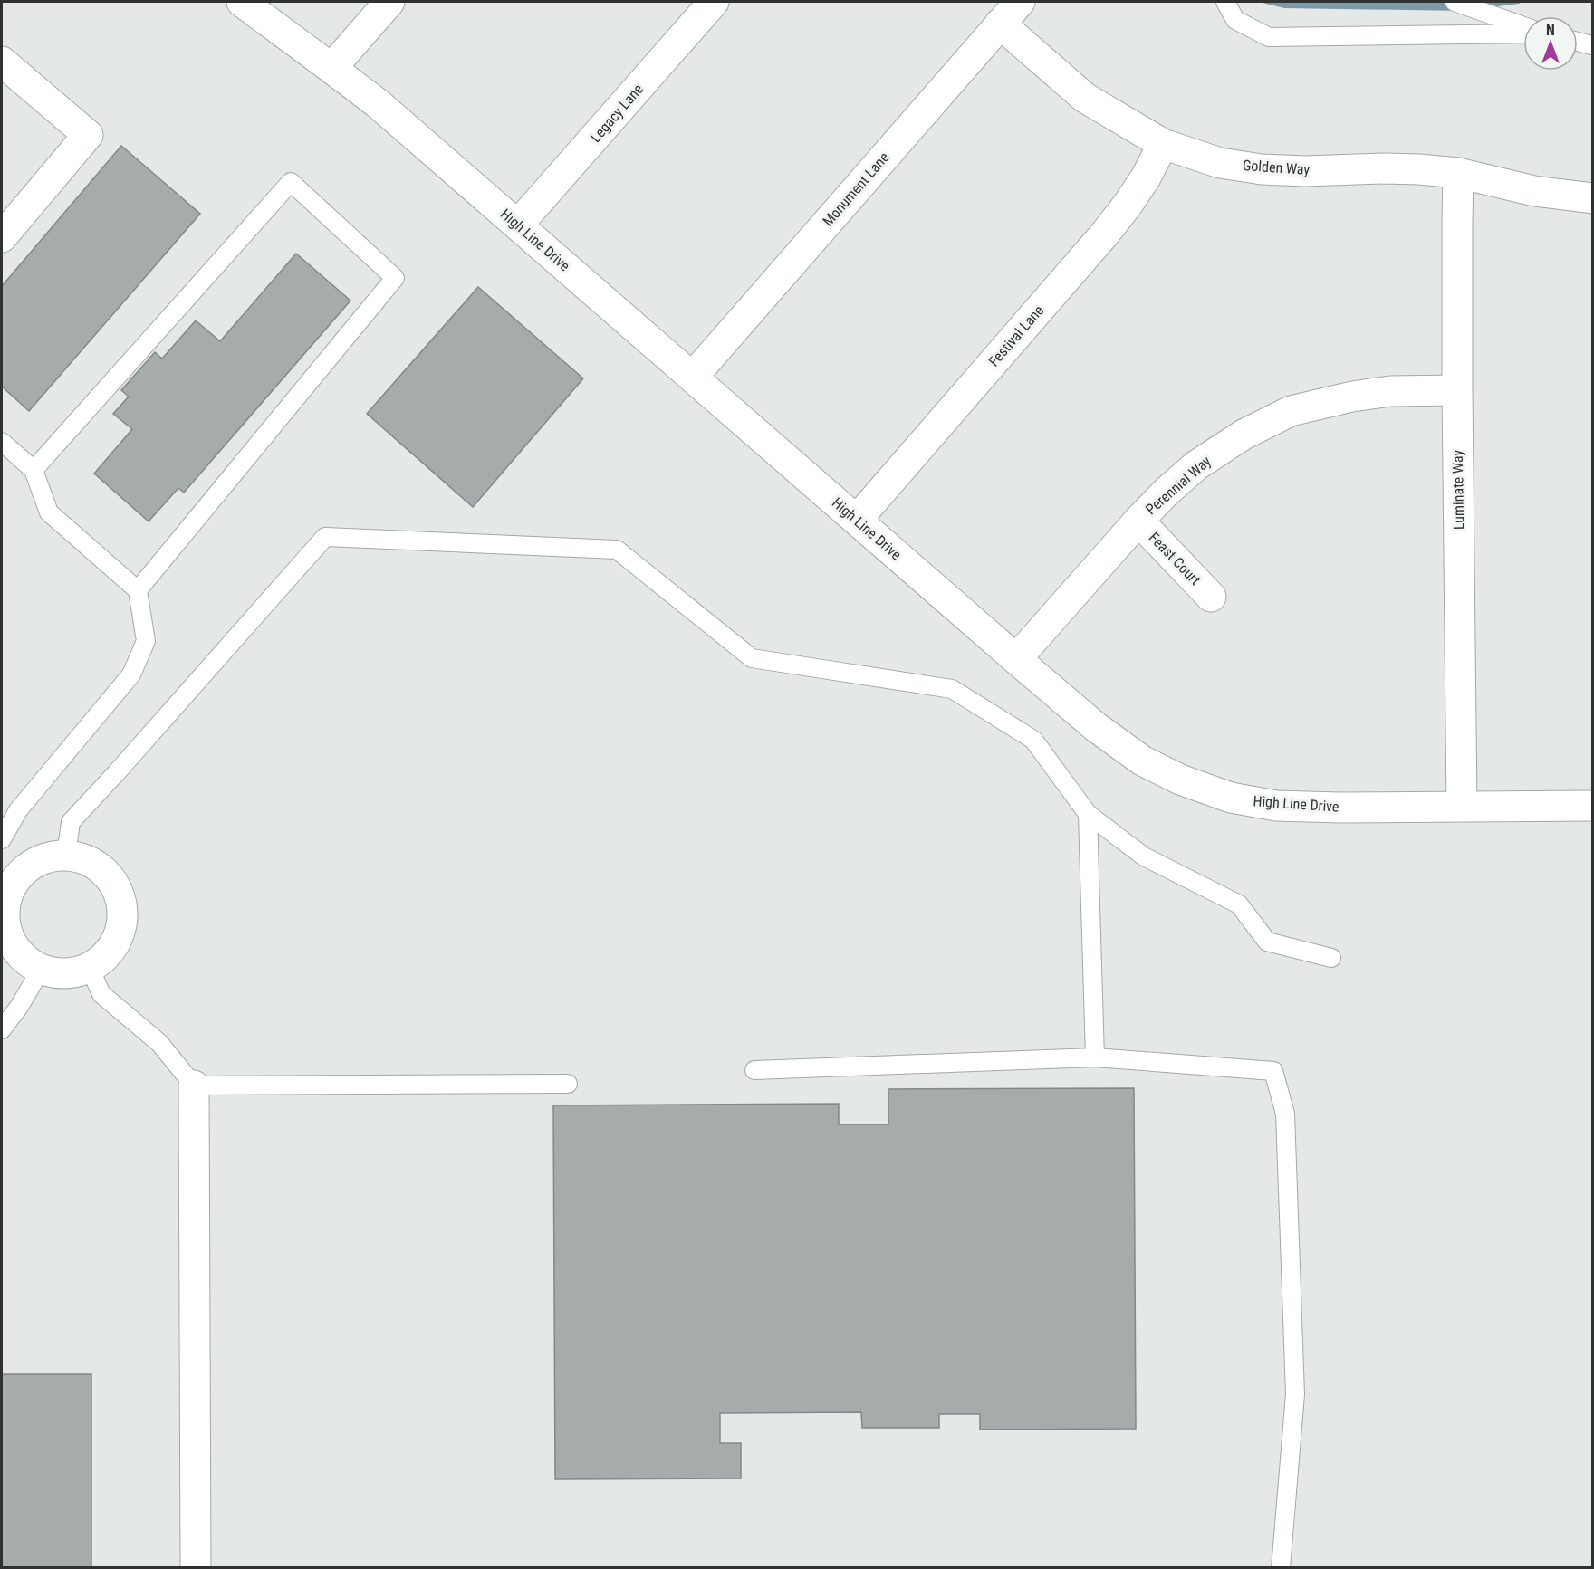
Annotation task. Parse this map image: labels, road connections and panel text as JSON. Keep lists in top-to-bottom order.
{
  "streets": {
    "street": [
      "Legacy Lane",
      "Golden Way",
      "Monument Lane",
      "High Line Drive",
      "Festival Lane",
      "Perennial Way",
      "Luminate Way",
      "Feast Court"
    ]
  },
  "crossings": [
    ["Legacy Lane", "High Line Drive"],
    ["Golden Way", "Monument Lane"],
    ["Golden Way", "Festival Lane"],
    ["Golden Way", "Luminate Way"],
    ["Monument Lane", "High Line Drive"],
    ["High Line Drive", "Festival Lane"],
    ["High Line Drive", "Perennial Way"],
    ["High Line Drive", "Luminate Way"],
    ["Perennial Way", "Luminate Way"],
    ["Perennial Way", "Feast Court"]
  ],
  "north": "top"
}
